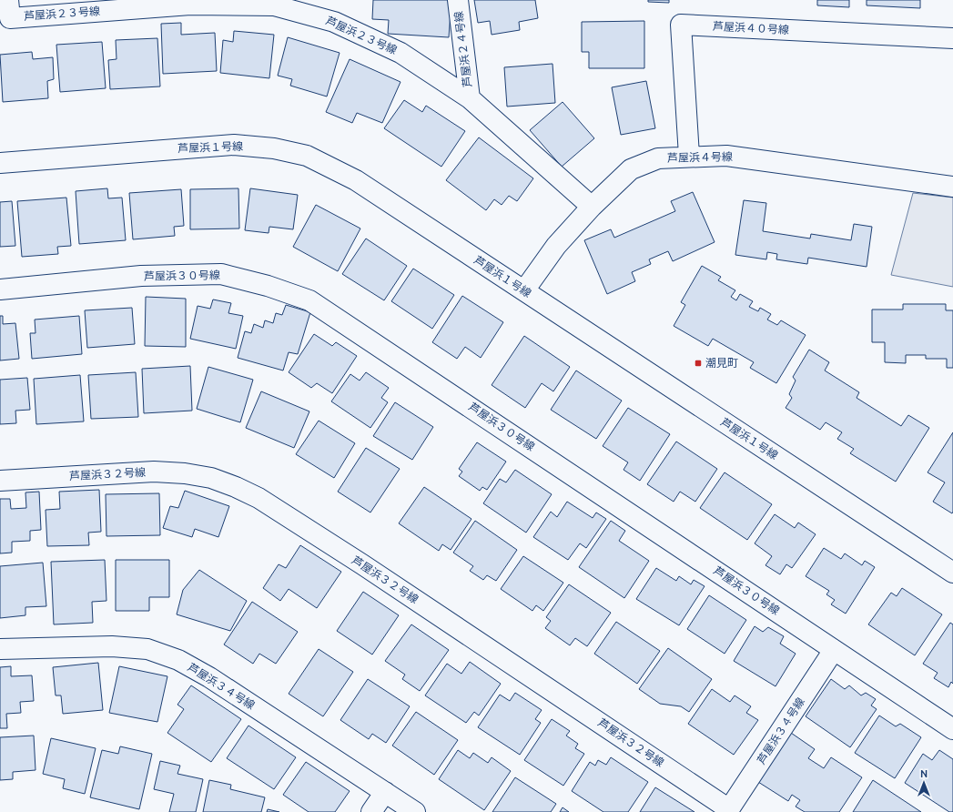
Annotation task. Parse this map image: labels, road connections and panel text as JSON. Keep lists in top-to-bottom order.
{
  "streets": {
    "street": [
      "芦屋浜２３号線",
      "芦屋浜４０号線",
      "芦屋浜２４号線",
      "芦屋浜１号線",
      "芦屋浜４号線",
      "芦屋浜３０号線",
      "芦屋浜３２号線",
      "芦屋浜３４号線"
    ]
  },
  "crossings": [
    ["芦屋浜２３号線", "芦屋浜２４号線"],
    ["芦屋浜２３号線", "芦屋浜４号線"],
    ["芦屋浜４０号線", "芦屋浜４号線"],
    ["芦屋浜１号線", "芦屋浜４号線"],
    ["芦屋浜３０号線", "芦屋浜３４号線"],
    ["芦屋浜３２号線", "芦屋浜３４号線"]
  ],
  "places": {
    "transit": ["潮見町"]
  },
  "north": "top"
}
